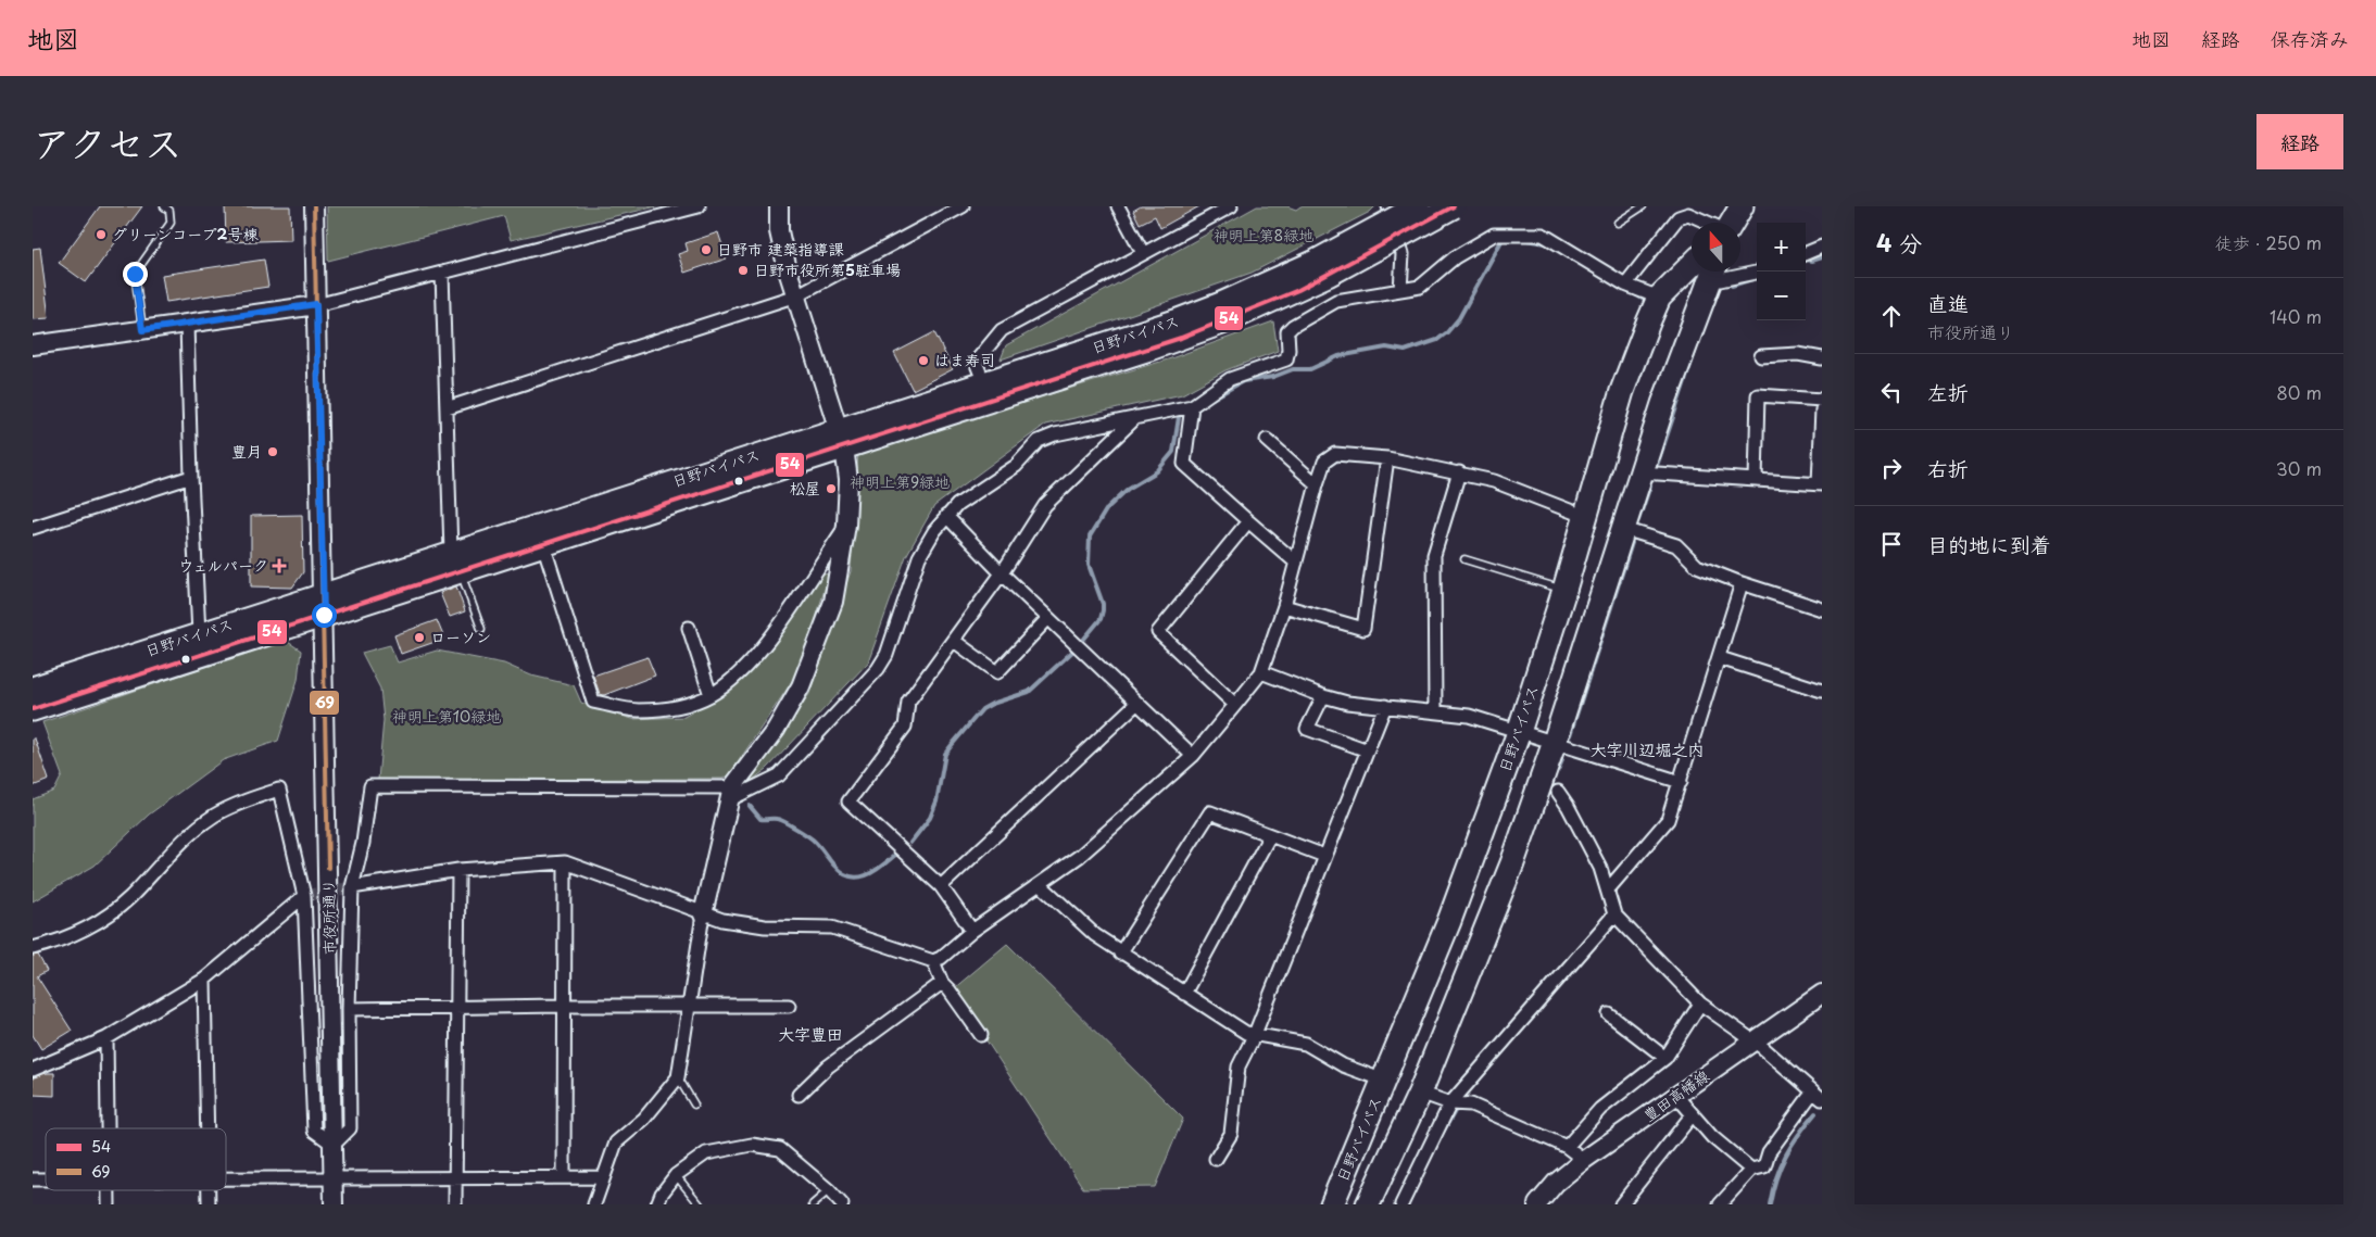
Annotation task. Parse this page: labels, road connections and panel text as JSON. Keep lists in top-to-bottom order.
{
  "streets": {
    "highway": ["日野バイパス"],
    "street": ["市役所通り", "豊田高幡線"]
  },
  "crossings": [
    ["日野バイパス", "市役所通り"]
  ],
  "districts": ["大字川辺堀之内", "大字豊田"],
  "parks": ["神明上第8緑地", "神明上第9緑地", "神明上第10緑地"],
  "places": {
    "other": [
      "グリーンコープ2号棟",
      "日野市 建築指導課",
      "日野市役所第5駐車場",
      "はま寿司",
      "豊月",
      "松屋",
      "ローソン"
    ],
    "health": ["ウェルパーク"]
  },
  "lines": ["transit line 54", "transit line 69"],
  "legend": ["54", "69"],
  "north": "top",
  "page": {
    "header": "地図",
    "nav": ["地図", "経路", "保存済み"],
    "title": "アクセス",
    "buttons": "経路",
    "heading": ["4 分", "徒歩 · 250 m"],
    "map_buttons": ["+", "−"],
    "list": [
      ["直進", "市役所通り", "140 m"],
      ["左折", "80 m"],
      ["右折", "30 m"],
      "目的地に到着"
    ]
  }
}
